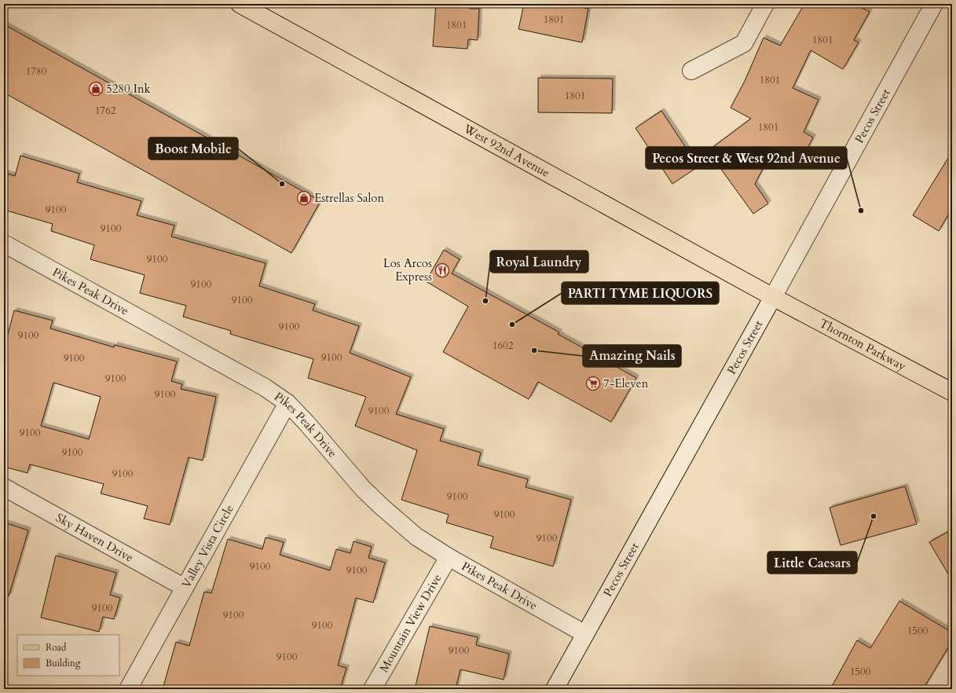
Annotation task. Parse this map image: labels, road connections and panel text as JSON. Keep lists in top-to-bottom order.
{
  "streets": {
    "main road": ["West 92nd Avenue", "Thornton Parkway"],
    "street": [
      "Pecos Street",
      "Pikes Peak Drive",
      "Sky Haven Drive",
      "Valley Vista Circle",
      "Mountain View Drive"
    ]
  },
  "crossings": [
    ["Pecos Street", "West 92nd Avenue"],
    ["Pecos Street", "Pikes Peak Drive"],
    ["Pecos Street", "Thornton Parkway"],
    ["West 92nd Avenue", "Thornton Parkway"],
    ["Pikes Peak Drive", "Valley Vista Circle"],
    ["Pikes Peak Drive", "Mountain View Drive"],
    ["Sky Haven Drive", "Valley Vista Circle"]
  ],
  "places": {
    "shop": ["5280 Ink", "Estrellas Salon"],
    "other": [
      "Boost Mobile",
      "Pecos Street & West 92nd Avenue",
      "Royal Laundry",
      "PARTI TYME LIQUORS",
      "Amazing Nails",
      "Little Caesars"
    ],
    "restaurant": ["Los Arcos Express"],
    "supermarket": ["7-Eleven"]
  },
  "house_numbers": [
    "1801",
    "1801",
    "1801",
    "1780",
    "1801",
    "1801",
    "1762",
    "1801",
    "9100",
    "9100",
    "9100",
    "9100",
    "9100",
    "9100",
    "9100",
    "1602",
    "9100",
    "9100",
    "9100",
    "9100",
    "9100",
    "9100",
    "9100",
    "9100",
    "9100",
    "9100",
    "9100",
    "9100",
    "9100",
    "9100",
    "9100",
    "9100",
    "1500",
    "9100",
    "9100",
    "1500"
  ],
  "legend": ["Road", "Building"]
}
